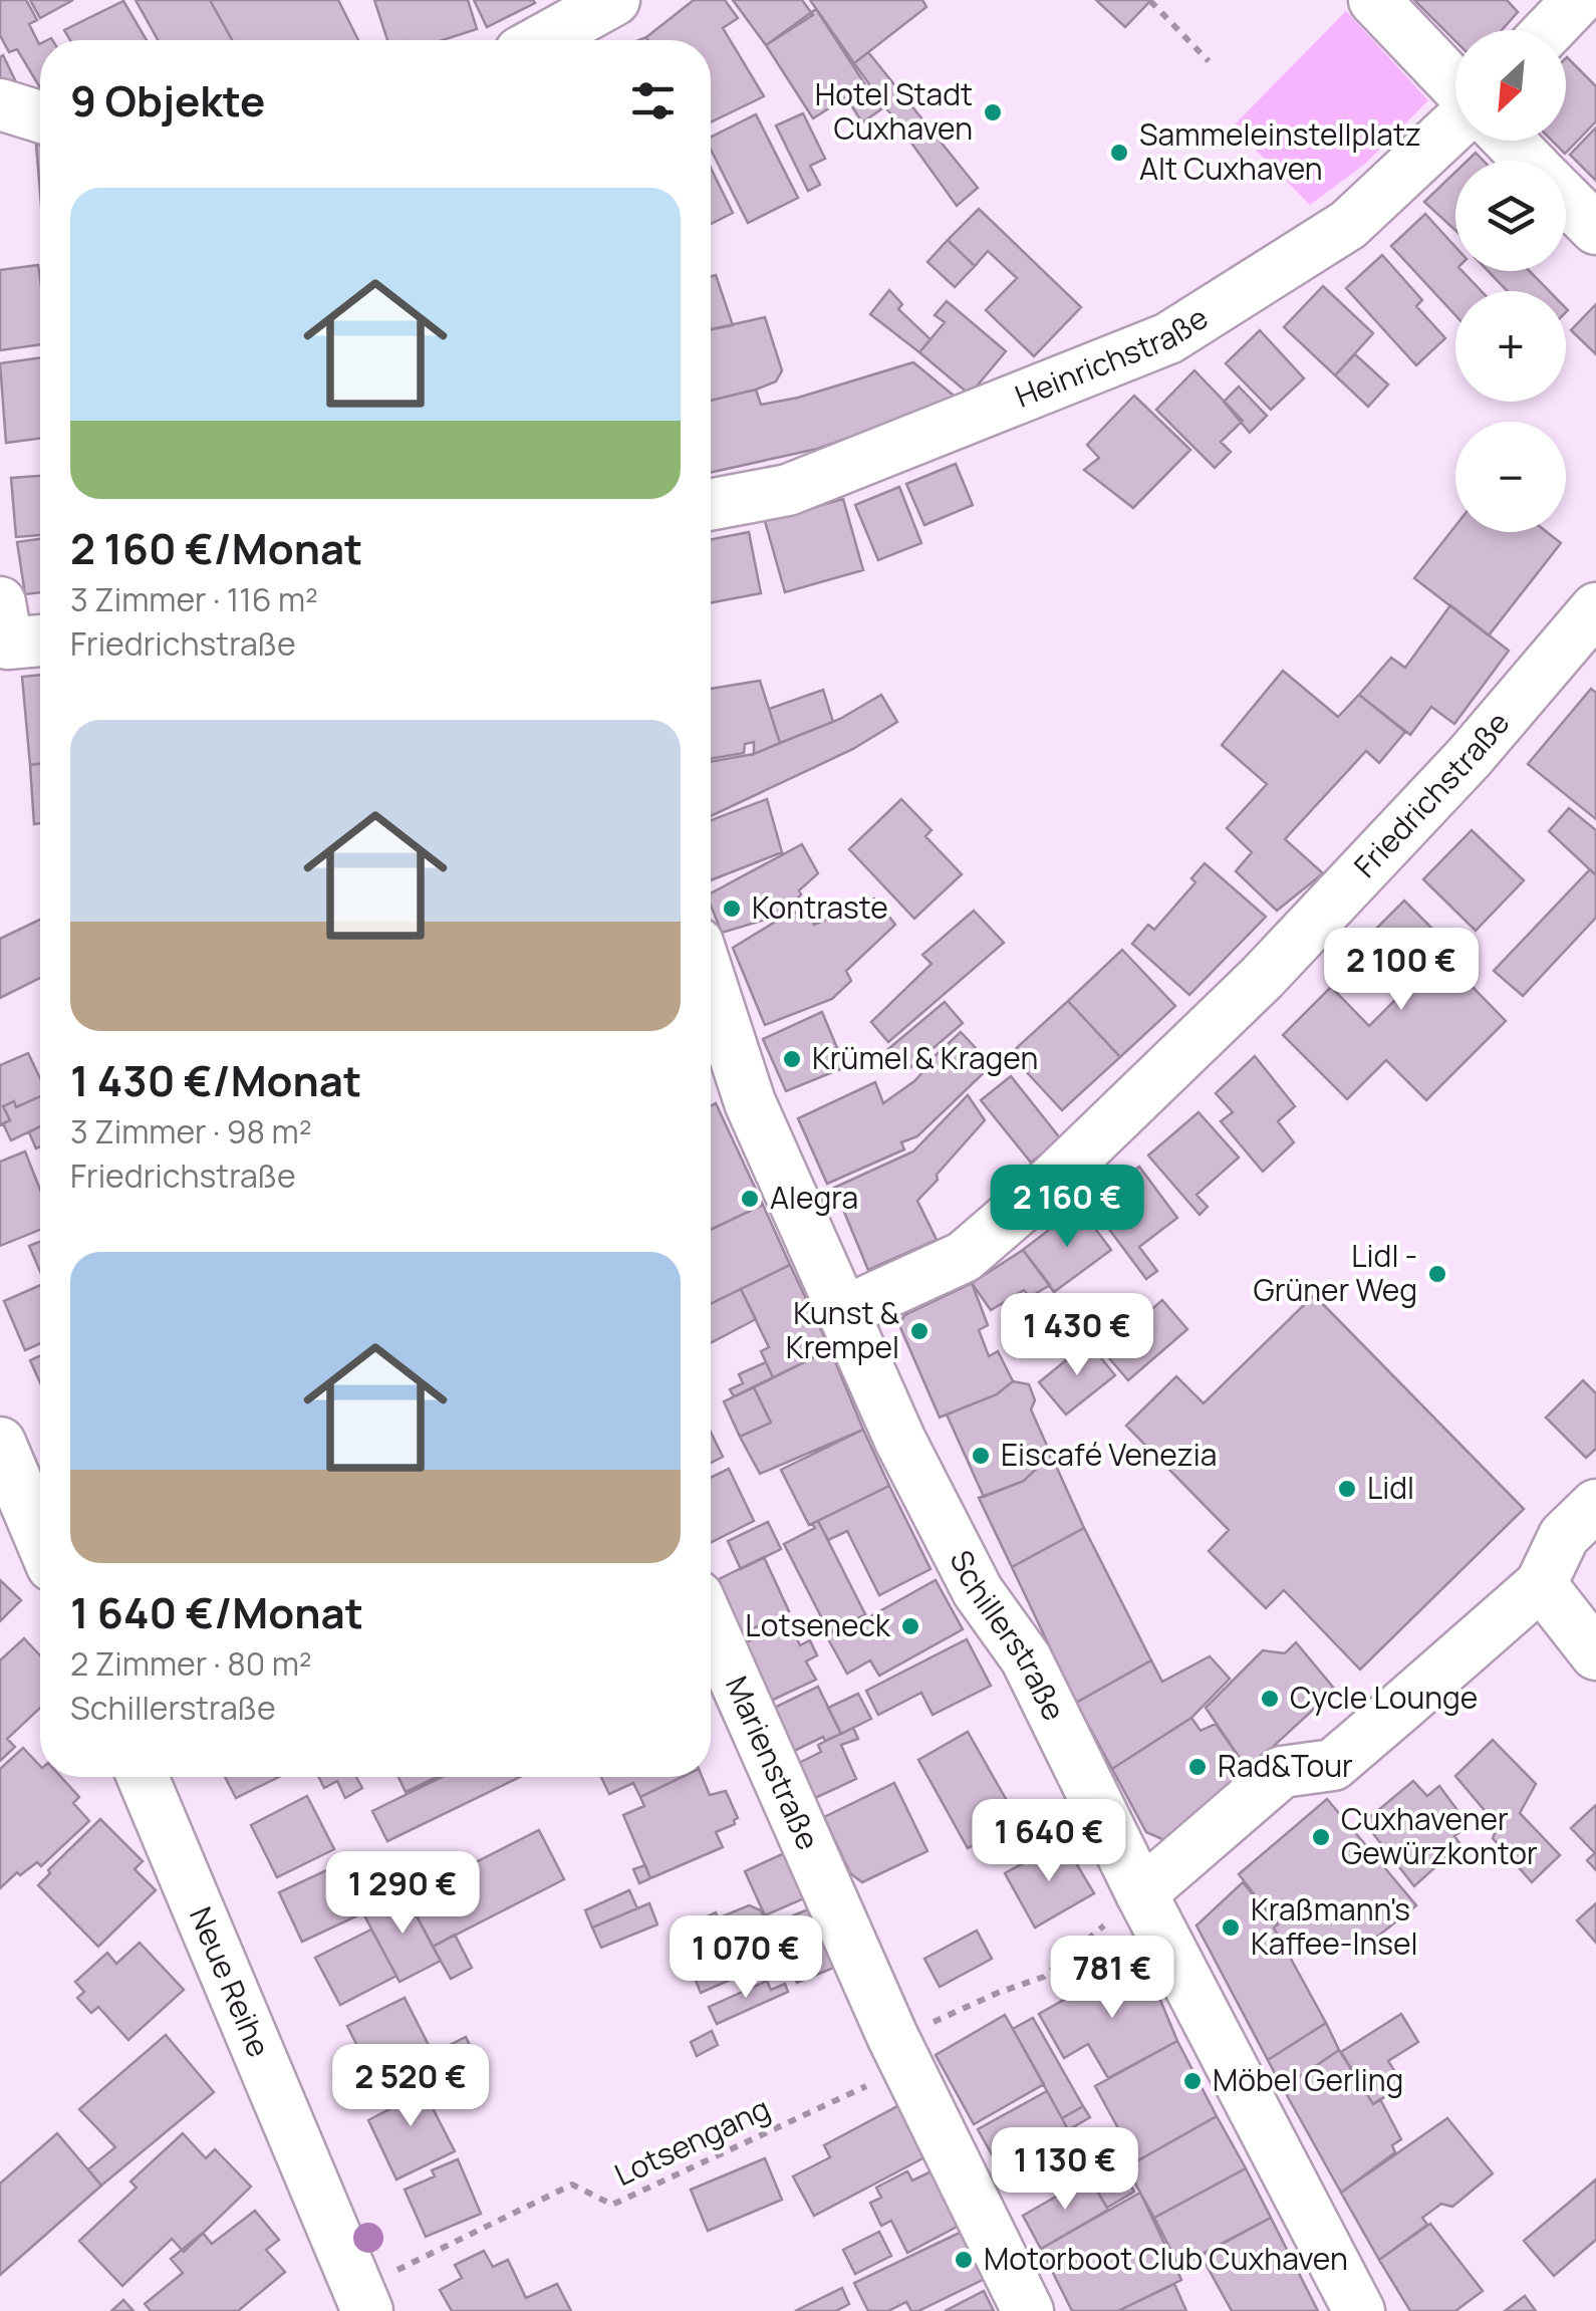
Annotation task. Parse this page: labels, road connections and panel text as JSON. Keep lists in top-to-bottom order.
{
  "streets": {
    "street": [
      "Heinrichstraße",
      "Friedrichstraße",
      "Schillerstraße",
      "Marienstraße",
      "Neue Reihe"
    ],
    "path": ["Lotsengang"]
  },
  "crossings": [
    ["Friedrichstraße", "Schillerstraße"],
    ["Neue Reihe", "Lotsengang"]
  ],
  "places": [
    "Hotel Stadt Cuxhaven",
    "Sammeleinstellplatz Alt Cuxhaven",
    "Kontraste",
    "Krümel & Kragen",
    "Alegra",
    "Lidl - Grüner Weg",
    "Kunst & Krempel",
    "Eiscafé Venezia",
    "Lidl",
    "Lotseneck",
    "Cycle Lounge",
    "Rad&Tour",
    "Cuxhavener Gewürzkontor",
    "Kraßmann's Kaffee-Insel",
    "Möbel Gerling",
    "Motorboot Club Cuxhaven"
  ],
  "north": "bottom left",
  "page": {
    "map_buttons": ["+", "−"],
    "heading": "9 Objekte",
    "list": [
      {
        "name": "2 160 €/Monat",
        "note": "3 Zimmer · 116 m² · Friedrichstraße"
      },
      {
        "name": "1 430 €/Monat",
        "note": "3 Zimmer · 98 m² · Friedrichstraße"
      },
      {
        "name": "1 640 €/Monat",
        "note": "2 Zimmer · 80 m² · Schillerstraße"
      }
    ],
    "price": [
      "2 100 €",
      "2 160 €",
      "1 430 €",
      "1 640 €",
      "1 290 €",
      "1 070 €",
      "781 €",
      "2 520 €",
      "1 130 €"
    ]
  }
}
